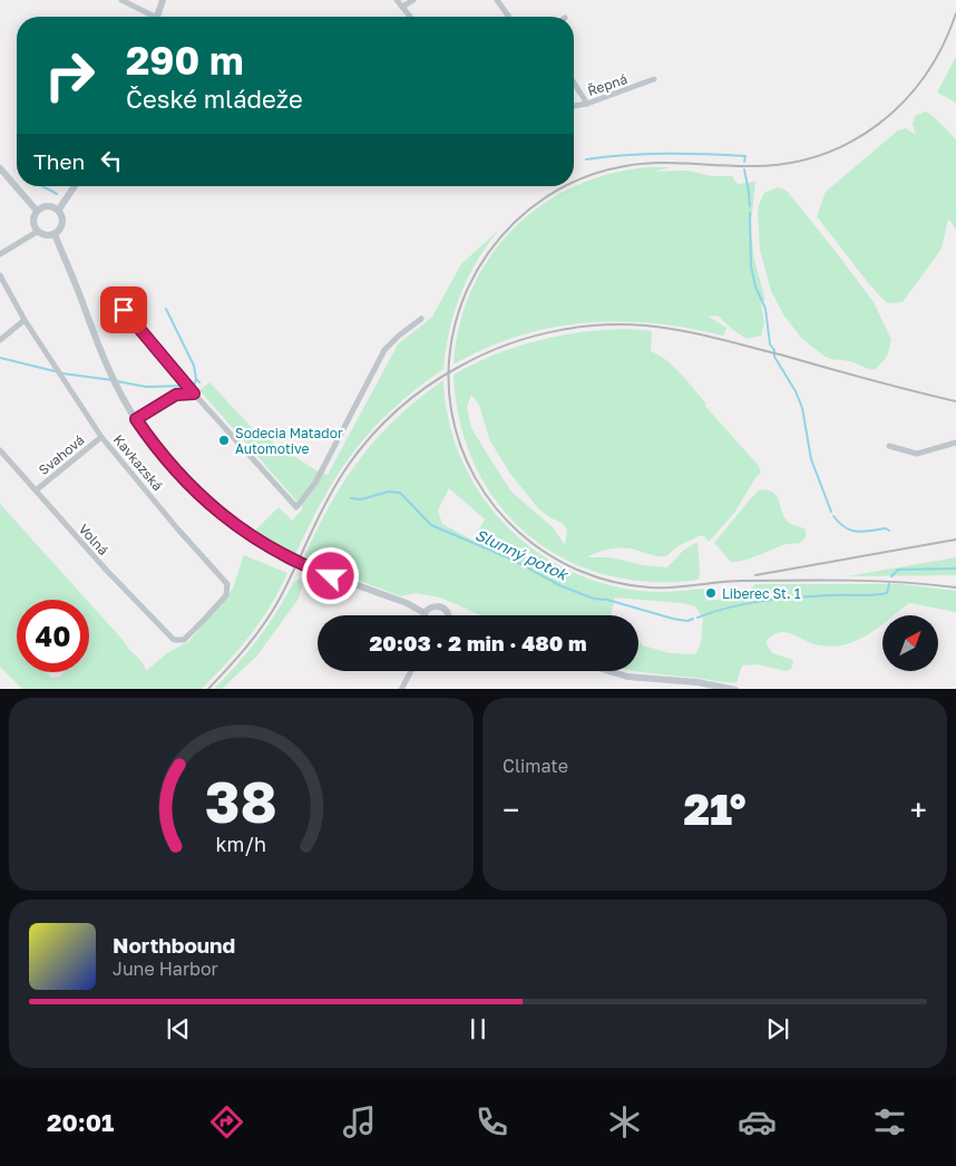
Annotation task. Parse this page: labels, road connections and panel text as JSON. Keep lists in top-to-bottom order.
{
  "streets": {
    "street": [
      "Řepná",
      "Svahová",
      "Kavkazská",
      "Volná"
    ]
  },
  "crossings": [
    ["Svahová", "Kavkazská"],
    ["Svahová", "Volná"],
    ["Kavkazská", "Volná"]
  ],
  "water": ["Slunný potok"],
  "places": ["Sodecia Matador Automotive", "Liberec St. 1"],
  "north": "top right",
  "page": {
    "turn": ["290 m", "České mládeže"],
    "then": "Then",
    "limit": "40",
    "trip": "20:03 · 2 min · 480 m",
    "tile": "Climate",
    "heat": ["−", "21°", "+"],
    "song": ["Northbound", "June Harbor"],
    "tabs": "20:01",
    "gauge": ["38", "km/h"]
  }
}
